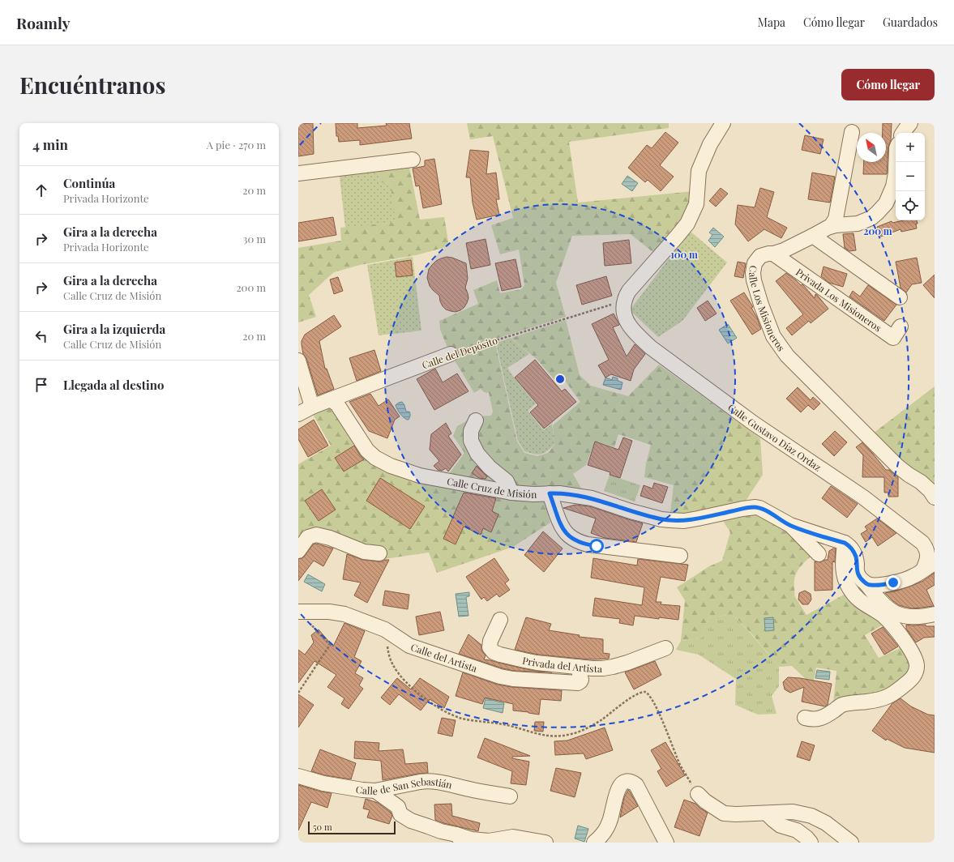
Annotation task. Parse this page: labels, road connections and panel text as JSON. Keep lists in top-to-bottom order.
{
  "streets": {
    "street": [
      "Privada Los Misioneros",
      "Calle Los Misioneros",
      "Calle del Depósito",
      "Calle Gustavo Díaz Ordaz",
      "Calle Cruz de Misión",
      "Calle del Artista",
      "Privada del Artista",
      "Calle de San Sebastián"
    ]
  },
  "crossings": [
    ["Privada Los Misioneros", "Calle Los Misioneros"],
    ["Calle del Depósito", "Calle Gustavo Díaz Ordaz"],
    ["Calle del Depósito", "Calle Cruz de Misión"],
    ["Calle del Artista", "Privada del Artista"]
  ],
  "scale_bar": "50 m",
  "north": "top left",
  "page": {
    "header": "Roamly",
    "nav": ["Mapa", "Cómo llegar", "Guardados"],
    "buttons": "Cómo llegar",
    "title": "Encuéntranos",
    "heading": ["4 min", "A pie · 270 m"],
    "map_buttons": ["+", "−"],
    "list": [
      ["Continúa", "Privada Horizonte", "20 m"],
      ["Gira a la derecha", "Privada Horizonte", "30 m"],
      ["Gira a la derecha", "Calle Cruz de Misión", "200 m"],
      ["Gira a la izquierda", "Calle Cruz de Misión", "20 m"],
      "Llegada al destino"
    ],
    "scale": "50 m"
  },
  "rings": ["200 m", "100 m"]
}
